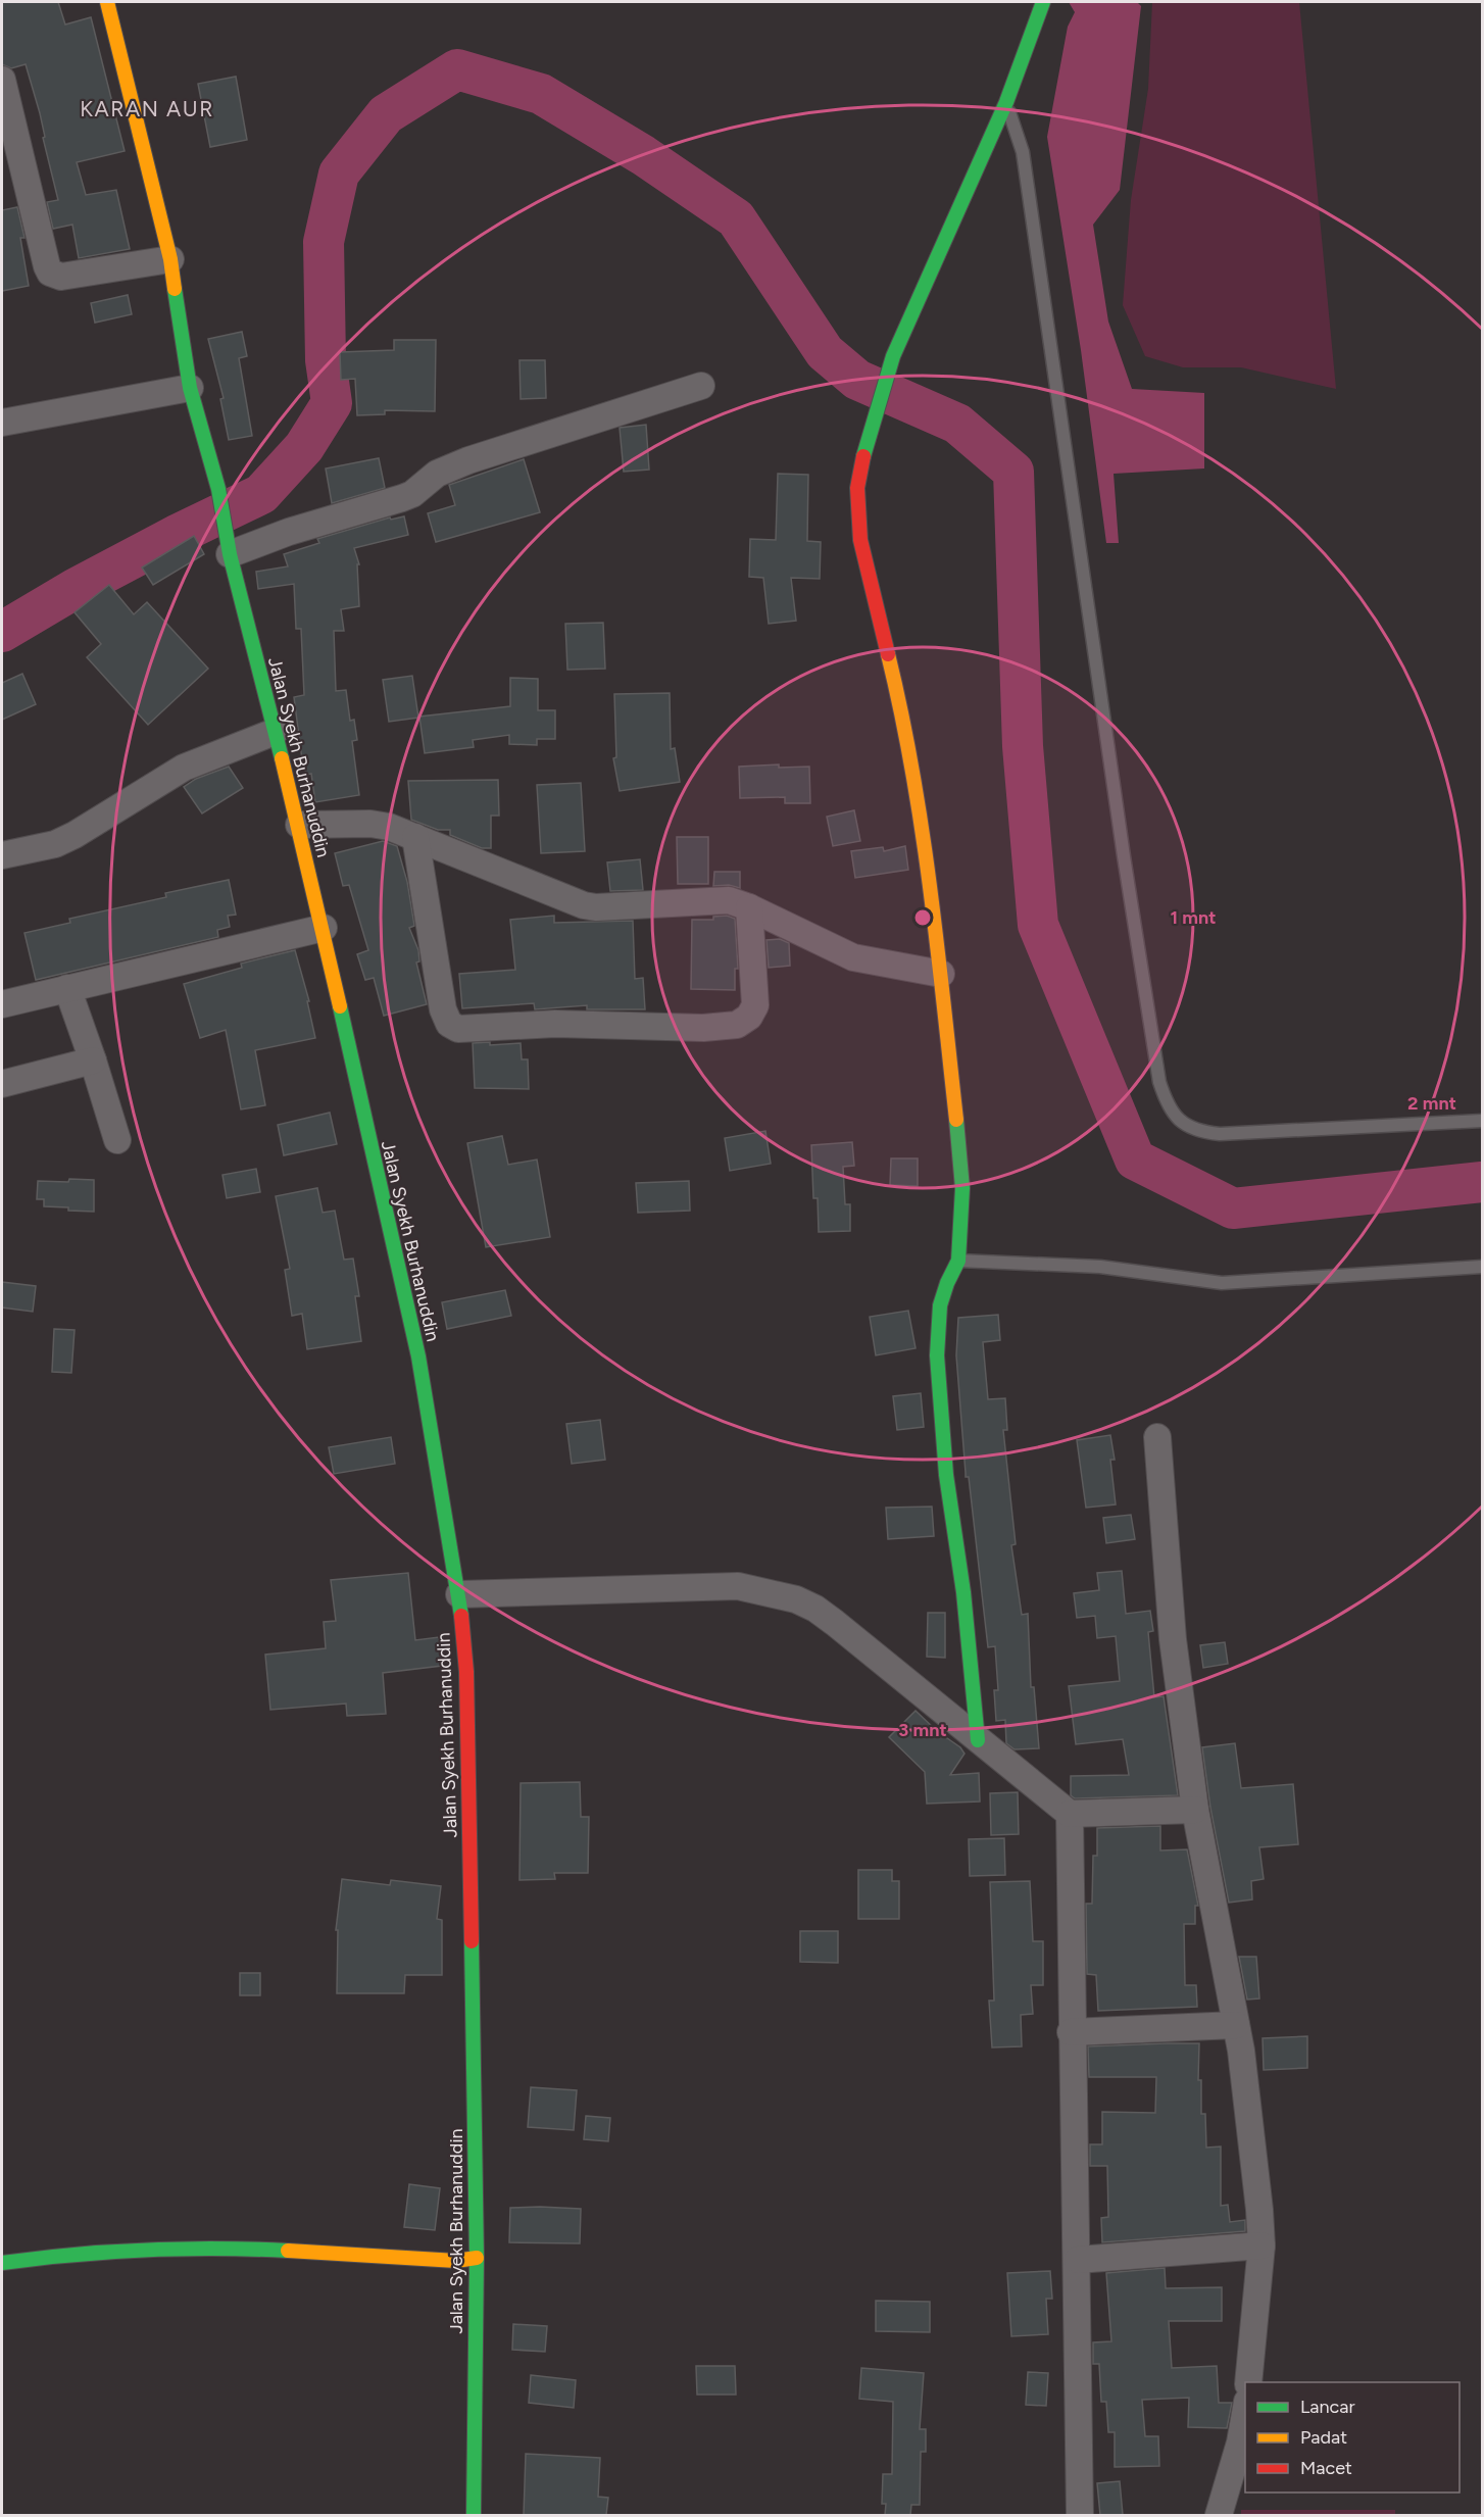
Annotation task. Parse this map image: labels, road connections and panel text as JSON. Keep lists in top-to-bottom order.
{
  "streets": {
    "main road": ["Jalan Syekh Burhanuddin"]
  },
  "districts": ["KARAN AUR"],
  "legend": ["Lancar", "Padat", "Macet"],
  "rings": ["1 mnt", "2 mnt", "3 mnt"]
}
